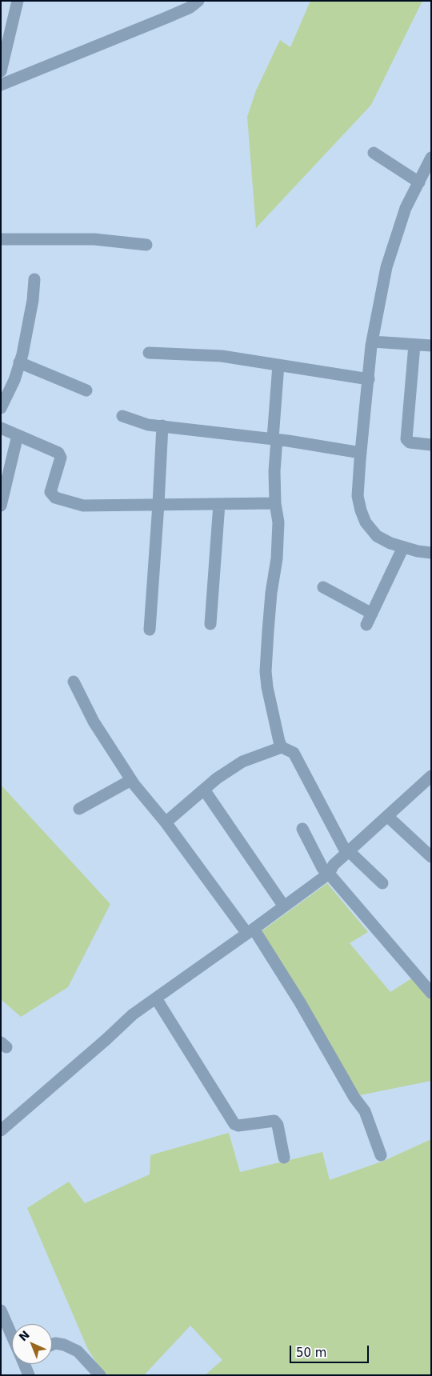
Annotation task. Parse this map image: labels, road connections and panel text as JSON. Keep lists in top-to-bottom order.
{
  "scale_bar": "50 m",
  "north": "top left"
}
